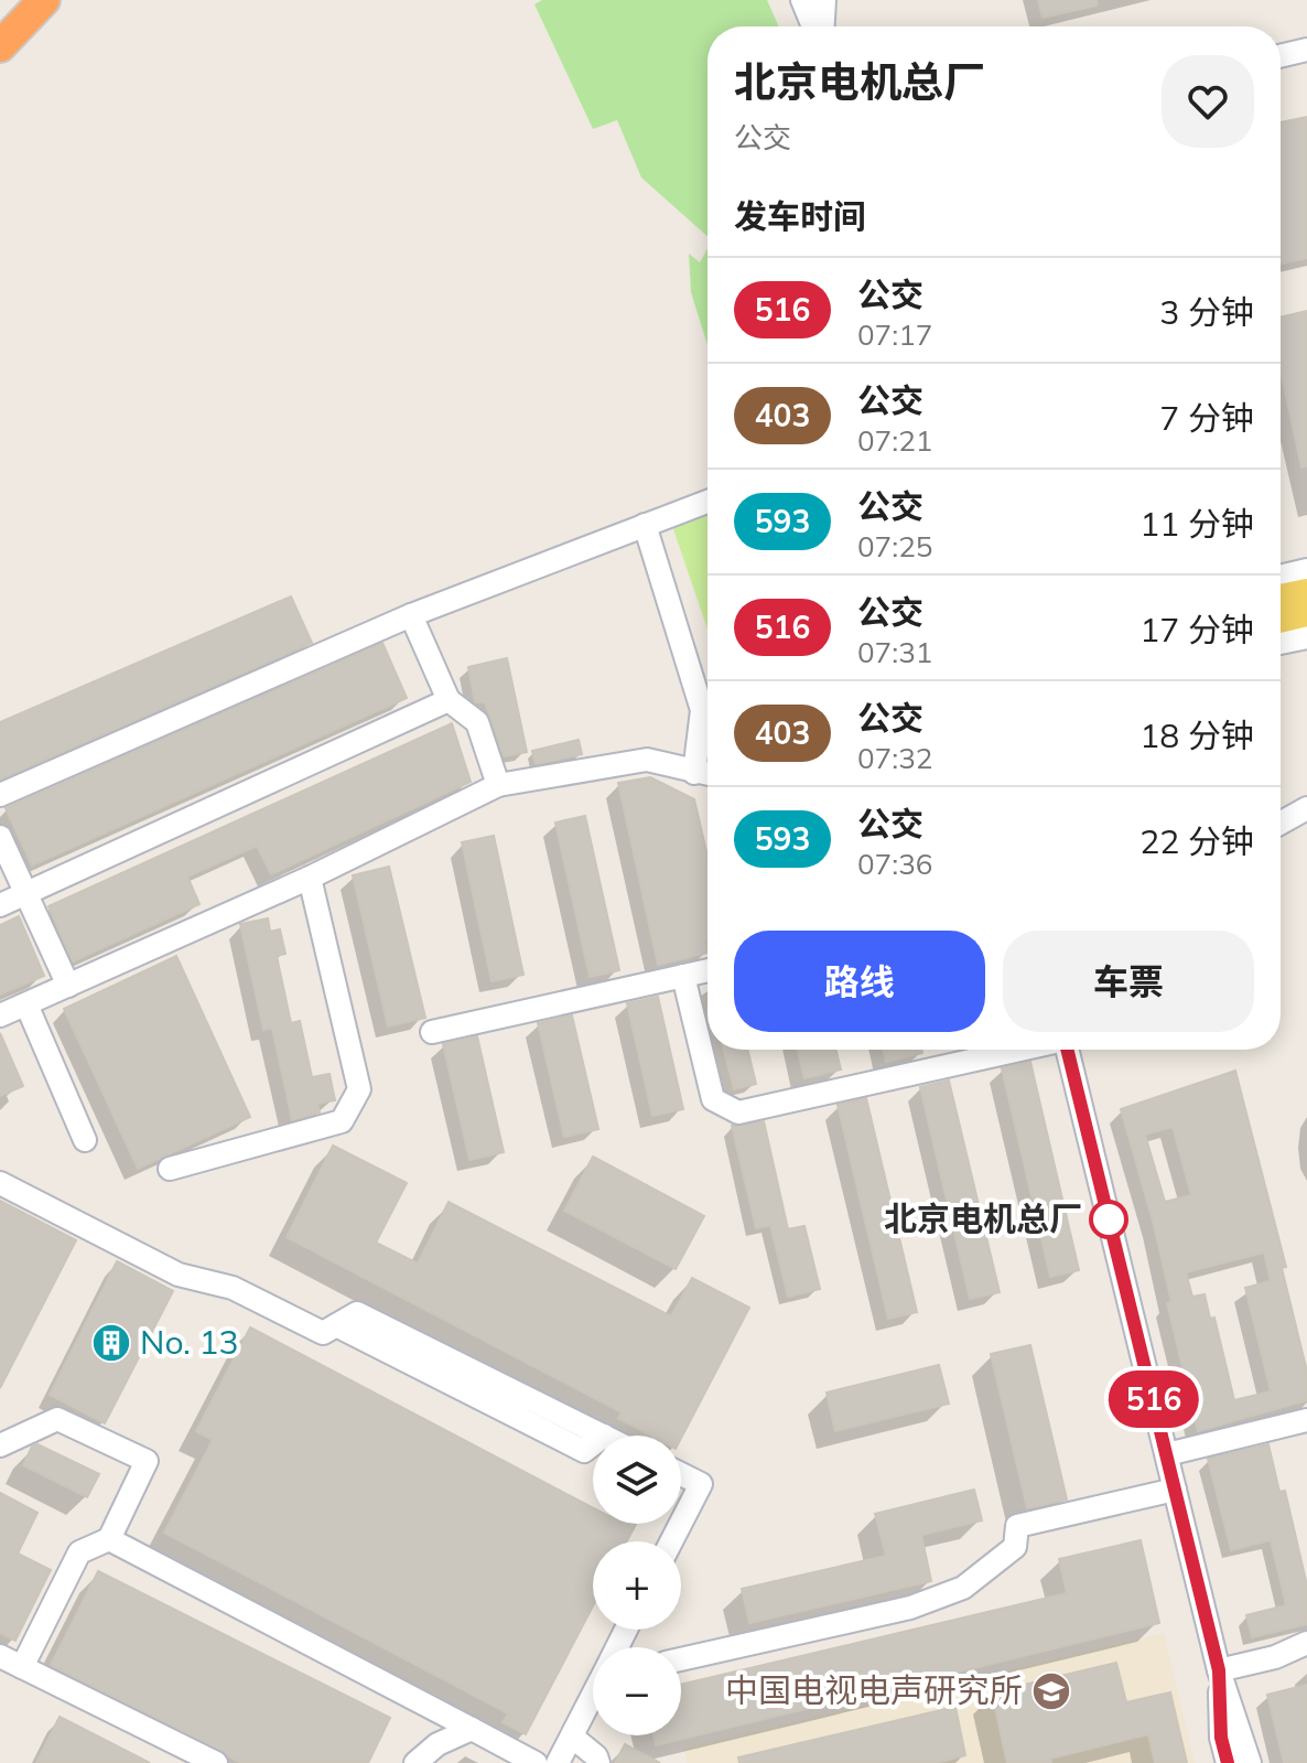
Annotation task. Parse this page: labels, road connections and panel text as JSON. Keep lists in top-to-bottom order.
{
  "places": {
    "other": ["北京电机总厂"],
    "building": ["No. 13"],
    "school or university": ["中国电视电声研究所"]
  },
  "lines": ["bus line 516"],
  "page": {
    "on_map": "516",
    "heading": [
      ["北京电机总厂", "公交"],
      "发车时间"
    ],
    "list": [
      {
        "mark": "516",
        "name": "公交",
        "note": "07:17",
        "value": "3 分钟"
      },
      {
        "mark": "403",
        "name": "公交",
        "note": "07:21",
        "value": "7 分钟"
      },
      {
        "mark": "593",
        "name": "公交",
        "note": "07:25",
        "value": "11 分钟"
      },
      {
        "mark": "516",
        "name": "公交",
        "note": "07:31",
        "value": "17 分钟"
      },
      {
        "mark": "403",
        "name": "公交",
        "note": "07:32",
        "value": "18 分钟"
      },
      {
        "mark": "593",
        "name": "公交",
        "note": "07:36",
        "value": "22 分钟"
      }
    ],
    "buttons": ["路线", "车票"],
    "map_buttons": ["+", "−"]
  }
}
